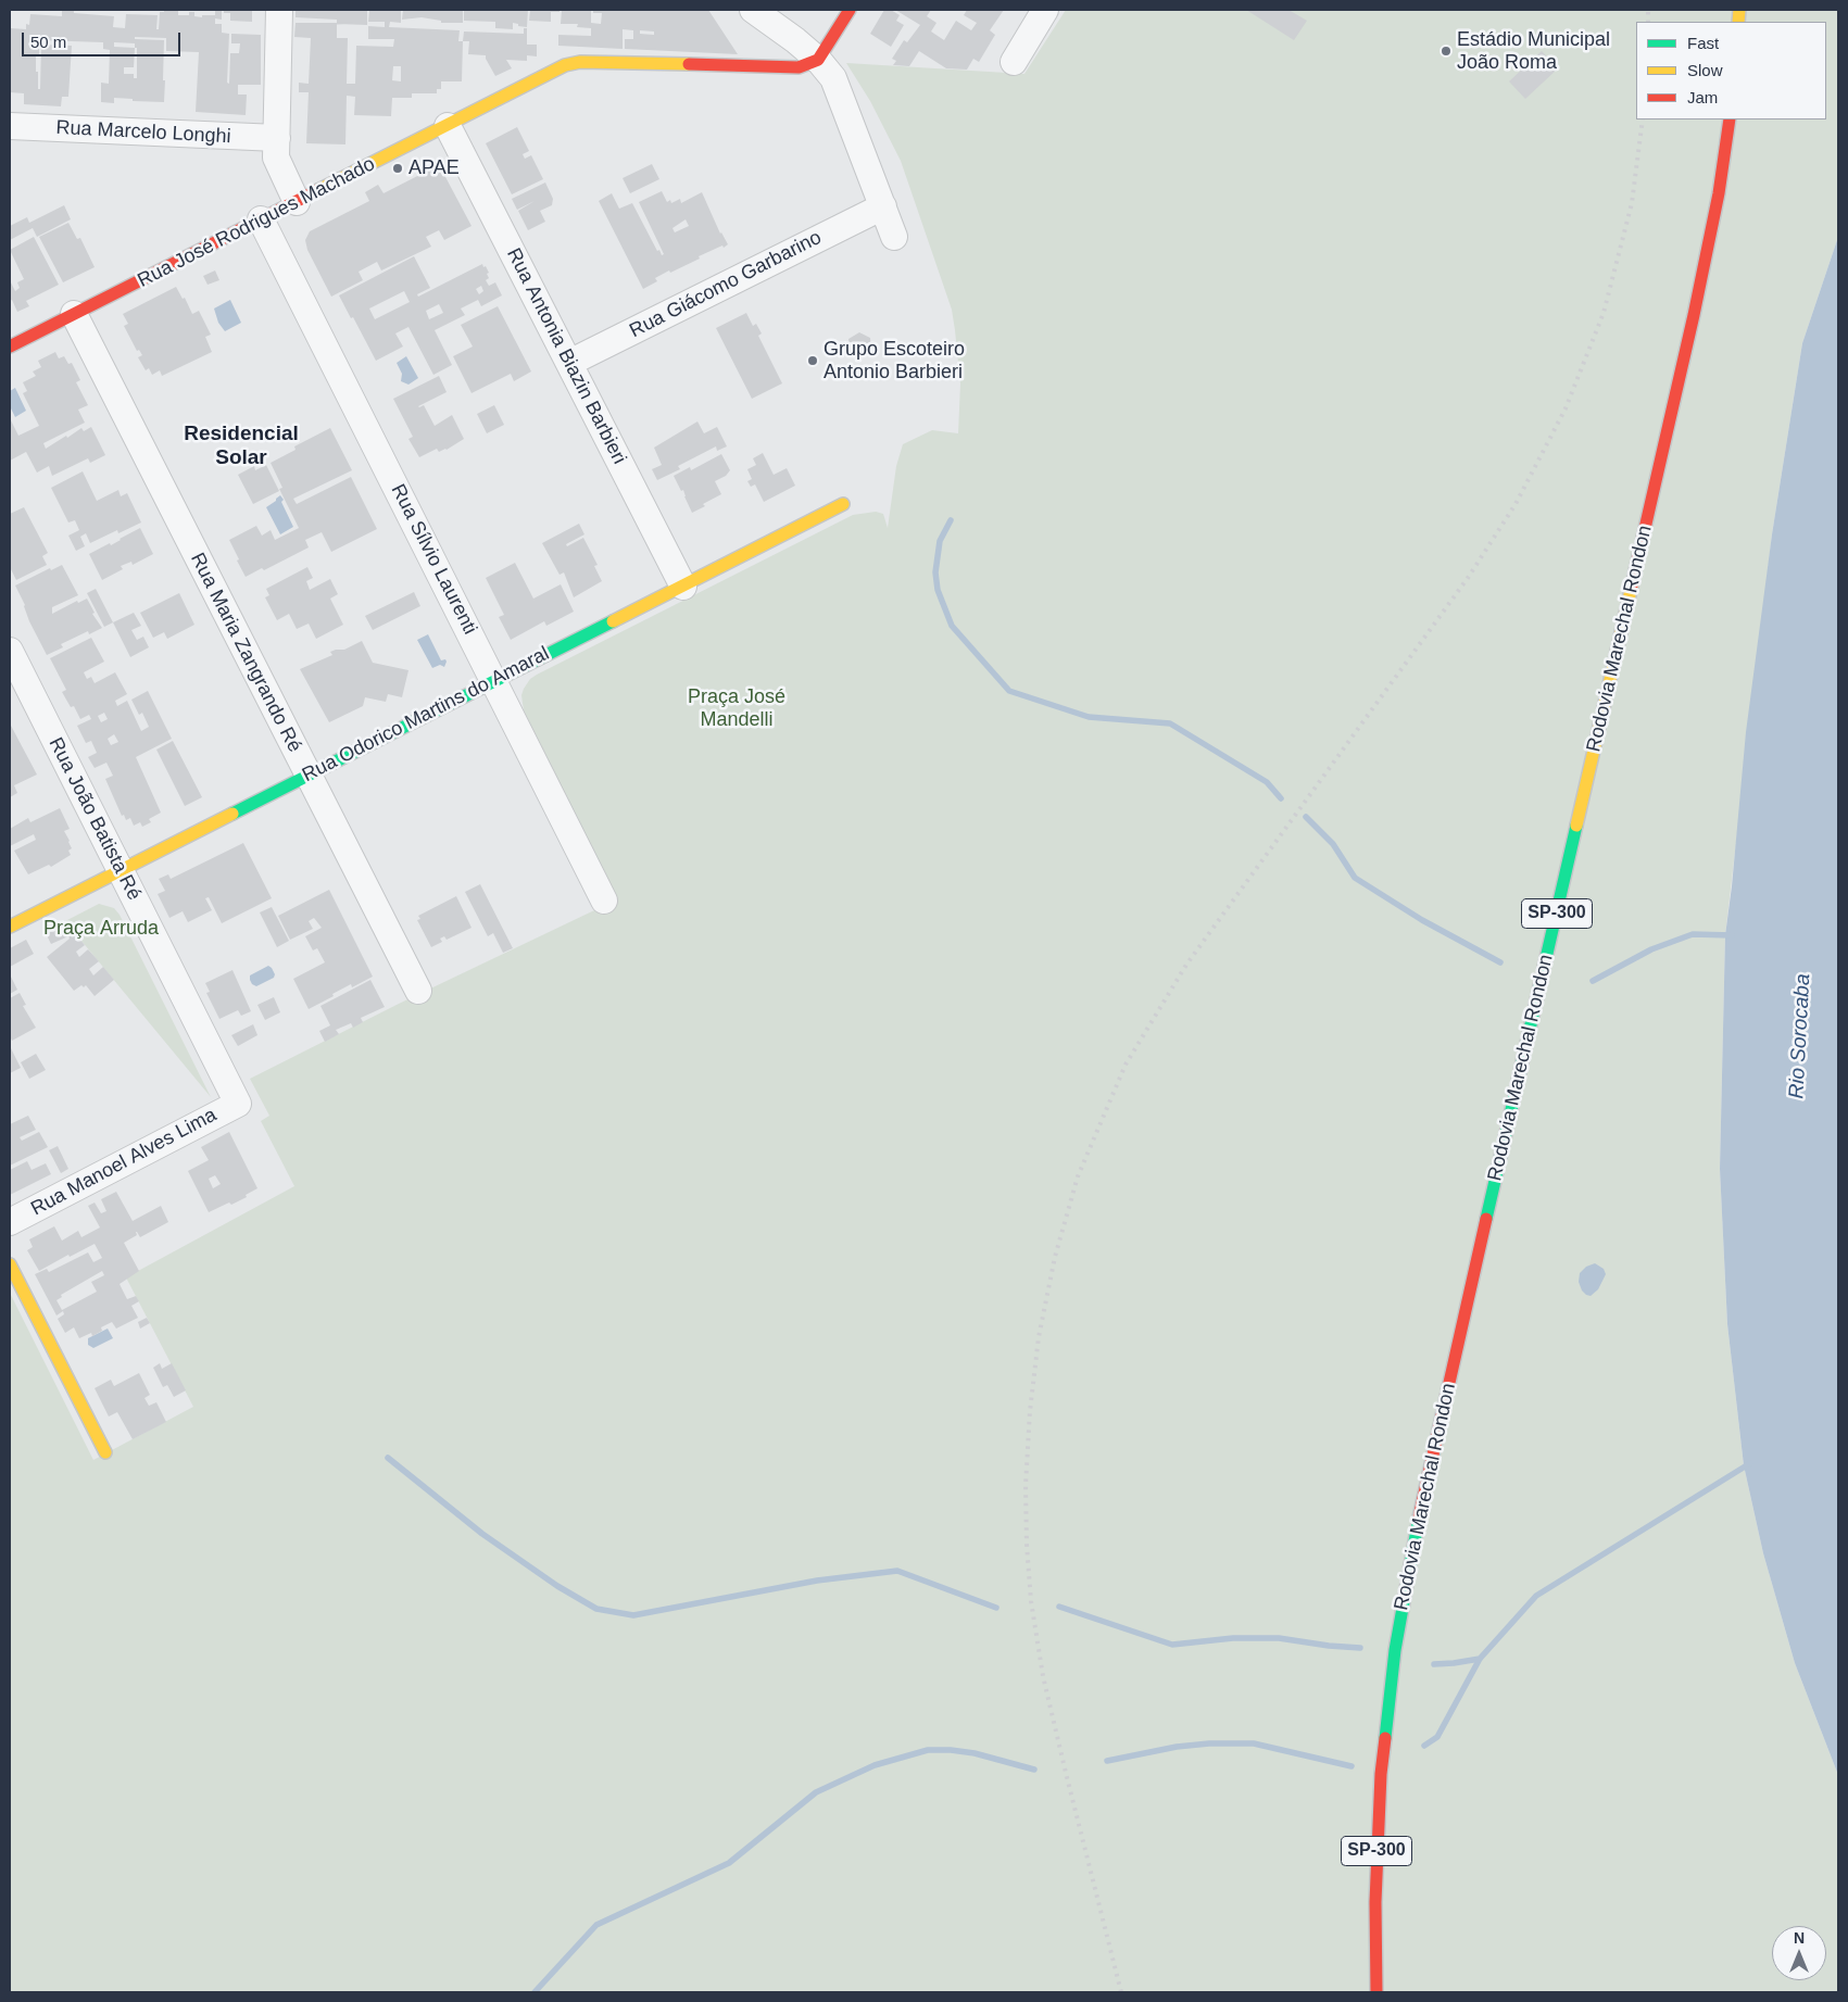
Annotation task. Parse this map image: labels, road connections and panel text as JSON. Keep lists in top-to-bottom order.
{
  "streets": {
    "street": [
      "Rua Marcelo Longhi",
      "Rua José Rodrigues Machado",
      "Rua Giácomo Garbarino",
      "Rua Antonia Biazin Barbieri",
      "Rua Sílvio Laurenti",
      "Rodovia Marechal Rondon",
      "Rua Maria Zangrando Ré",
      "Rua Odorico Martins do Amaral",
      "Rua João Batista Ré",
      "SP-300",
      "Rua Manoel Alves Lima"
    ]
  },
  "crossings": [
    ["Rua José Rodrigues Machado", "Rua Antonia Biazin Barbieri"],
    ["Rua José Rodrigues Machado", "Rua Sílvio Laurenti"],
    ["Rua José Rodrigues Machado", "Rua Maria Zangrando Ré"],
    ["Rua Giácomo Garbarino", "Rua Antonia Biazin Barbieri"],
    ["Rua Antonia Biazin Barbieri", "Rua Odorico Martins do Amaral"],
    ["Rua Sílvio Laurenti", "Rua Odorico Martins do Amaral"],
    ["Rua Maria Zangrando Ré", "Rua Odorico Martins do Amaral"],
    ["Rua Odorico Martins do Amaral", "Rua João Batista Ré"],
    ["Rua João Batista Ré", "Rua Manoel Alves Lima"]
  ],
  "districts": ["Residencial Solar"],
  "water": ["Rio Sorocaba"],
  "parks": ["Praça José Mandelli", "Praça Arruda"],
  "places": ["Estádio Municipal João Roma", "APAE", "Grupo Escoteiro Antonio Barbieri"],
  "legend": ["Fast", "Slow", "Jam"],
  "scale_bar": "50 m",
  "north": "top"
}
